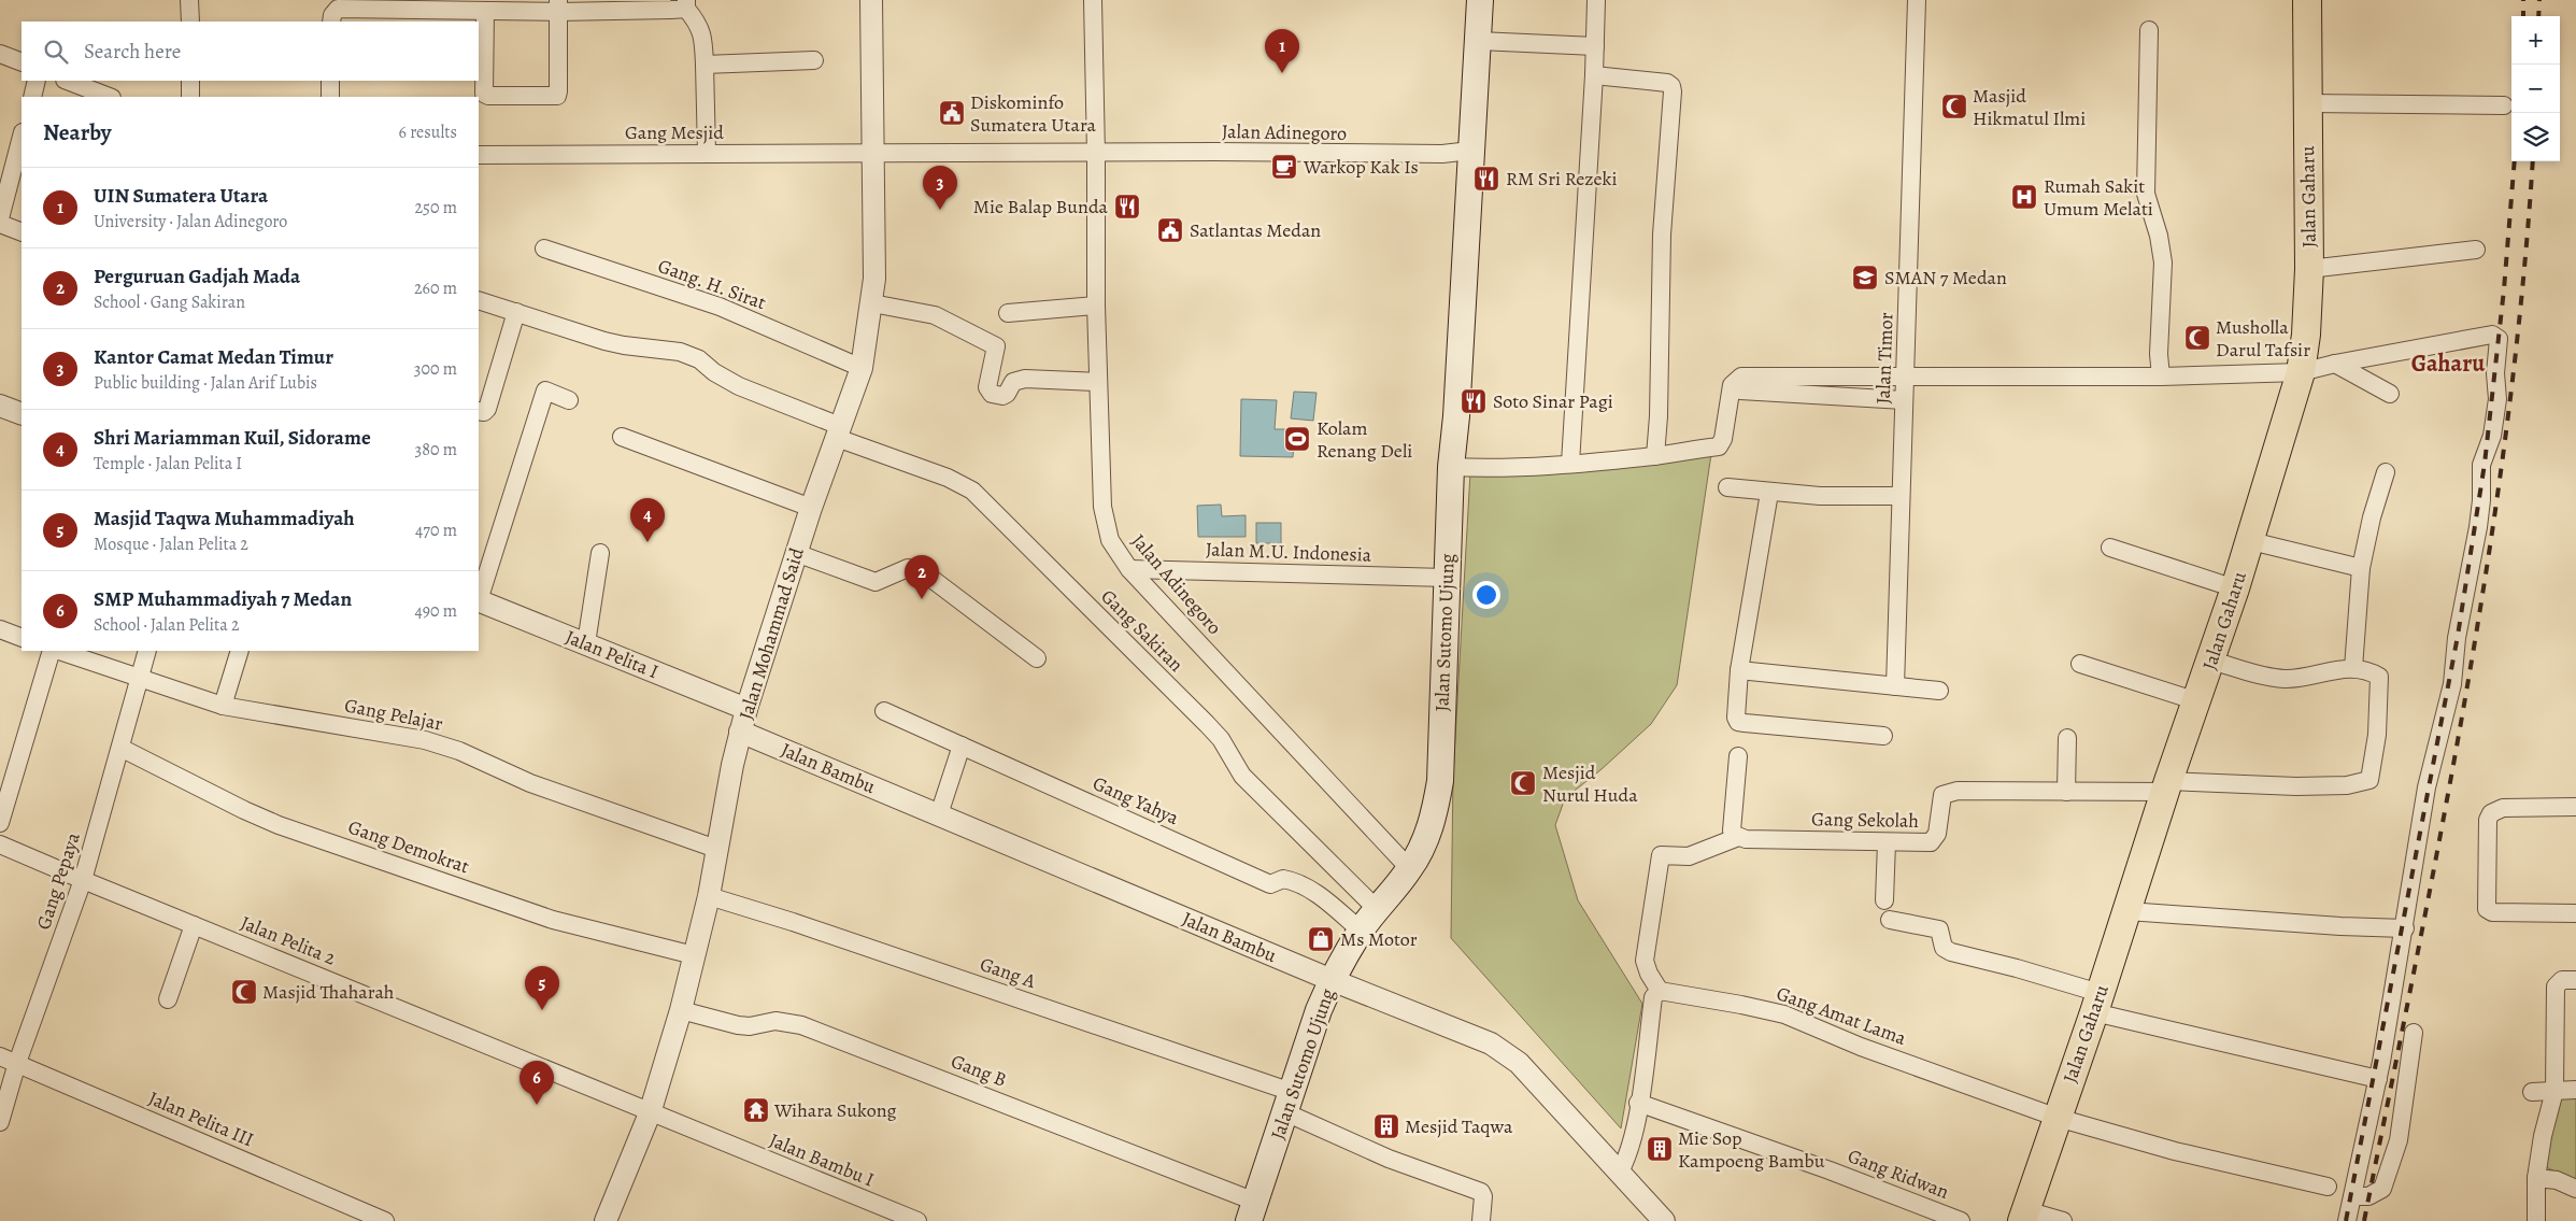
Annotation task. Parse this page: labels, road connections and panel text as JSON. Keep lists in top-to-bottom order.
{
  "streets": {
    "main road": ["Jalan Gaharu", "Jalan Sutomo Ujung"],
    "street": [
      "Gang Mesjid",
      "Jalan Adinegoro",
      "Gang. H. Sirat",
      "Jalan Timor",
      "Jalan M.U. Indonesia",
      "Gang Sakiran",
      "Jalan Mohammad Said",
      "Jalan Pelita I",
      "Gang Pelajar",
      "Jalan Bambu",
      "Gang Yahya",
      "Gang Sekolah",
      "Gang Demokrat",
      "Gang Pepaya",
      "Jalan Pelita 2",
      "Gang A",
      "Gang Amat Lama",
      "Gang B",
      "Jalan Pelita III",
      "Jalan Bambu I",
      "Gang Ridwan"
    ]
  },
  "crossings": [
    ["Gang Mesjid", "Jalan Adinegoro"],
    ["Gang Mesjid", "Jalan Mohammad Said"],
    ["Jalan Adinegoro", "Jalan M.U. Indonesia"],
    ["Jalan Adinegoro", "Jalan Sutomo Ujung"],
    ["Jalan Gaharu", "Gang Sekolah"],
    ["Jalan Gaharu", "Gang Amat Lama"],
    ["Gang. H. Sirat", "Jalan Mohammad Said"],
    ["Jalan M.U. Indonesia", "Jalan Sutomo Ujung"],
    ["Gang Sakiran", "Jalan Sutomo Ujung"],
    ["Gang Sakiran", "Jalan Mohammad Said"],
    ["Jalan Sutomo Ujung", "Jalan Bambu"],
    ["Jalan Sutomo Ujung", "Gang Yahya"],
    ["Jalan Sutomo Ujung", "Gang A"],
    ["Jalan Sutomo Ujung", "Gang B"],
    ["Jalan Mohammad Said", "Jalan Pelita I"],
    ["Jalan Mohammad Said", "Gang Pelajar"],
    ["Jalan Mohammad Said", "Jalan Bambu"],
    ["Jalan Mohammad Said", "Gang Demokrat"],
    ["Jalan Mohammad Said", "Jalan Pelita 2"],
    ["Jalan Mohammad Said", "Gang A"],
    ["Jalan Mohammad Said", "Gang B"],
    ["Jalan Mohammad Said", "Jalan Bambu I"],
    ["Gang Pelajar", "Gang Pepaya"],
    ["Gang Demokrat", "Gang Pepaya"],
    ["Gang Pepaya", "Jalan Pelita 2"],
    ["Gang Pepaya", "Jalan Pelita III"],
    ["Jalan Pelita 2", "Jalan Bambu I"]
  ],
  "districts": ["Gaharu"],
  "places": {
    "mosque": [
      "Masjid Hikmatul Ilmi",
      "Musholla Darul Tafsir",
      "Mesjid Nurul Huda",
      "Masjid Thaharah"
    ],
    "public building": ["Diskominfo Sumatera Utara", "Satlantas Medan"],
    "cafe": ["Warkop Kak Is"],
    "restaurant": ["RM Sri Rezeki", "Mie Balap Bunda", "Soto Sinar Pagi"],
    "hospital": ["Rumah Sakit Umum Melati"],
    "school or university": ["SMAN 7 Medan"],
    "sports": ["Kolam Renang Deli"],
    "shop": ["Ms Motor"],
    "temple": ["Wihara Sukong"],
    "building": ["Mesjid Taqwa", "Mie Sop Kampoeng Bambu"]
  },
  "page": {
    "map_buttons": ["+", "−"],
    "search": "Search here",
    "pins": [
      "1",
      "3",
      "4",
      "2",
      "5",
      "6"
    ],
    "heading": ["Nearby", "6 results"],
    "list": [
      {
        "mark": "1",
        "name": "UIN Sumatera Utara",
        "note": "University · Jalan Adinegoro",
        "value": "250 m"
      },
      {
        "mark": "2",
        "name": "Perguruan Gadjah Mada",
        "note": "School · Gang Sakiran",
        "value": "260 m"
      },
      {
        "mark": "3",
        "name": "Kantor Camat Medan Timur",
        "note": "Public building · Jalan Arif Lubis",
        "value": "300 m"
      },
      {
        "mark": "4",
        "name": "Shri Mariamman Kuil, Sidorame",
        "note": "Temple · Jalan Pelita I",
        "value": "380 m"
      },
      {
        "mark": "5",
        "name": "Masjid Taqwa Muhammadiyah",
        "note": "Mosque · Jalan Pelita 2",
        "value": "470 m"
      },
      {
        "mark": "6",
        "name": "SMP Muhammadiyah 7 Medan",
        "note": "School · Jalan Pelita 2",
        "value": "490 m"
      }
    ]
  }
}
